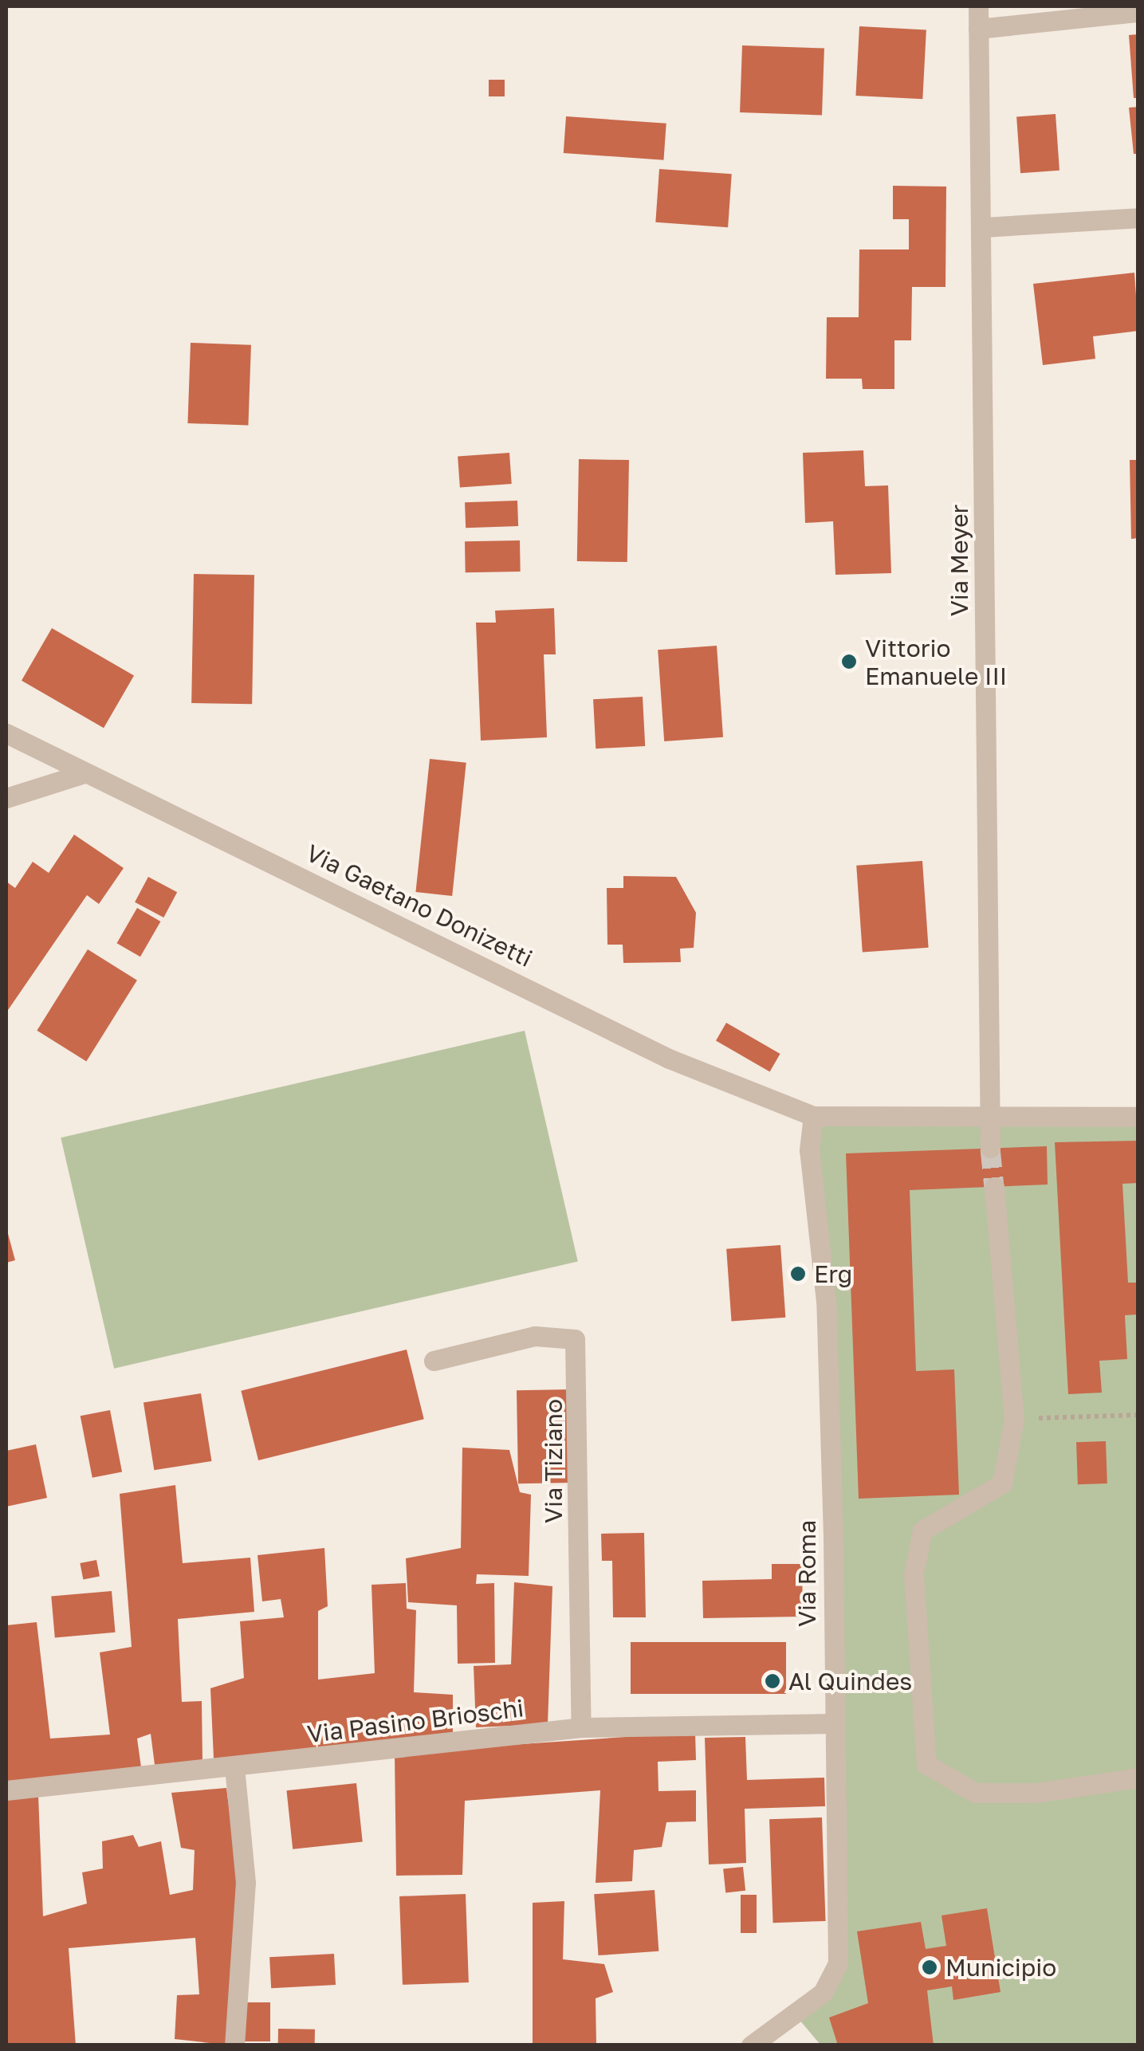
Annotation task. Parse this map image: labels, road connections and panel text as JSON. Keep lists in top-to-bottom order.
{
  "streets": {
    "street": [
      "Via Meyer",
      "Via Gaetano Donizetti",
      "Via Tiziano",
      "Via Roma",
      "Via Pasino Brioschi"
    ]
  },
  "crossings": [
    ["Via Gaetano Donizetti", "Via Roma"],
    ["Via Tiziano", "Via Pasino Brioschi"],
    ["Via Roma", "Via Pasino Brioschi"]
  ],
  "places": [
    "Vittorio Emanuele III",
    "Erg",
    "Al Quindes",
    "Municipio"
  ]
}
